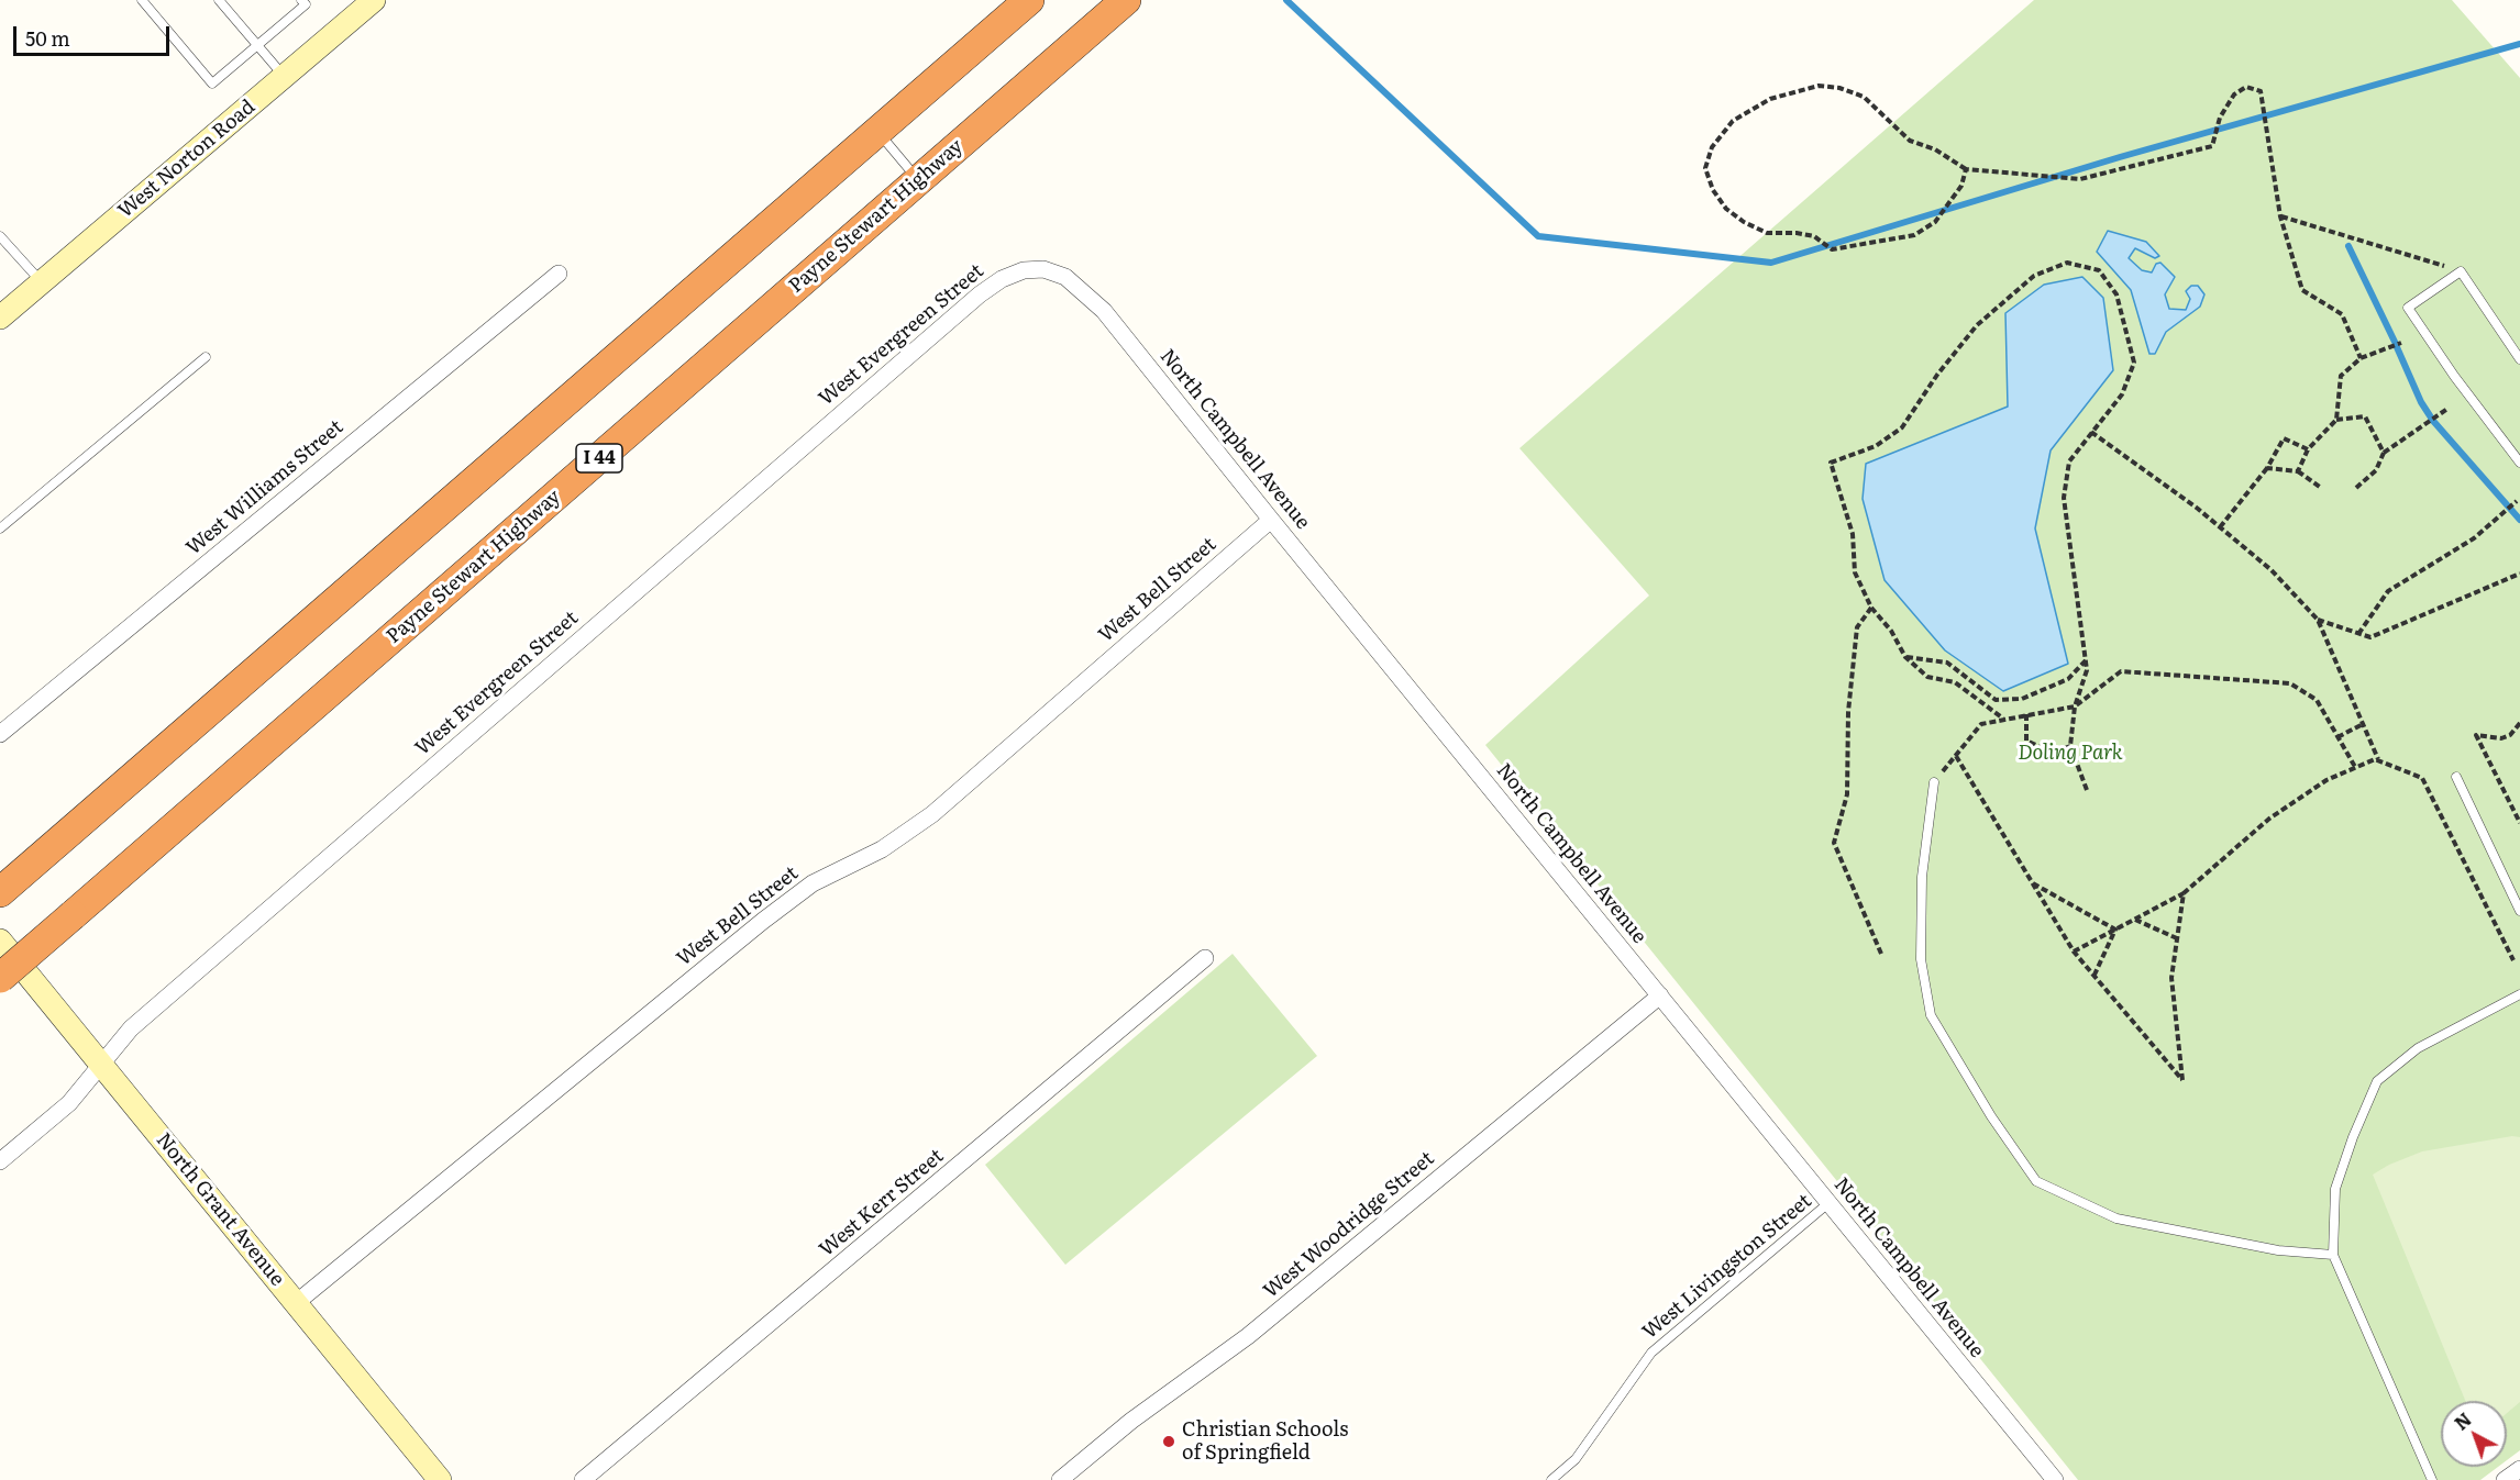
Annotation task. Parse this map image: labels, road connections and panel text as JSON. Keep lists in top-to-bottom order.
{
  "streets": {
    "highway": ["Payne Stewart Highway", "I 44"],
    "main road": ["West Norton Road", "North Grant Avenue"],
    "street": [
      "West Evergreen Street",
      "North Campbell Avenue",
      "West Williams Street",
      "West Bell Street",
      "West Kerr Street",
      "West Woodridge Street"
    ],
    "lane": ["West Livingston Street"]
  },
  "crossings": [
    ["West Evergreen Street", "North Campbell Avenue"],
    ["West Evergreen Street", "North Grant Avenue"],
    ["North Campbell Avenue", "West Bell Street"],
    ["North Campbell Avenue", "West Woodridge Street"],
    ["North Campbell Avenue", "West Livingston Street"],
    ["West Bell Street", "North Grant Avenue"]
  ],
  "parks": ["Doling Park"],
  "places": ["Christian Schools of Springfield"],
  "scale_bar": "50 m",
  "north": "top left"
}
